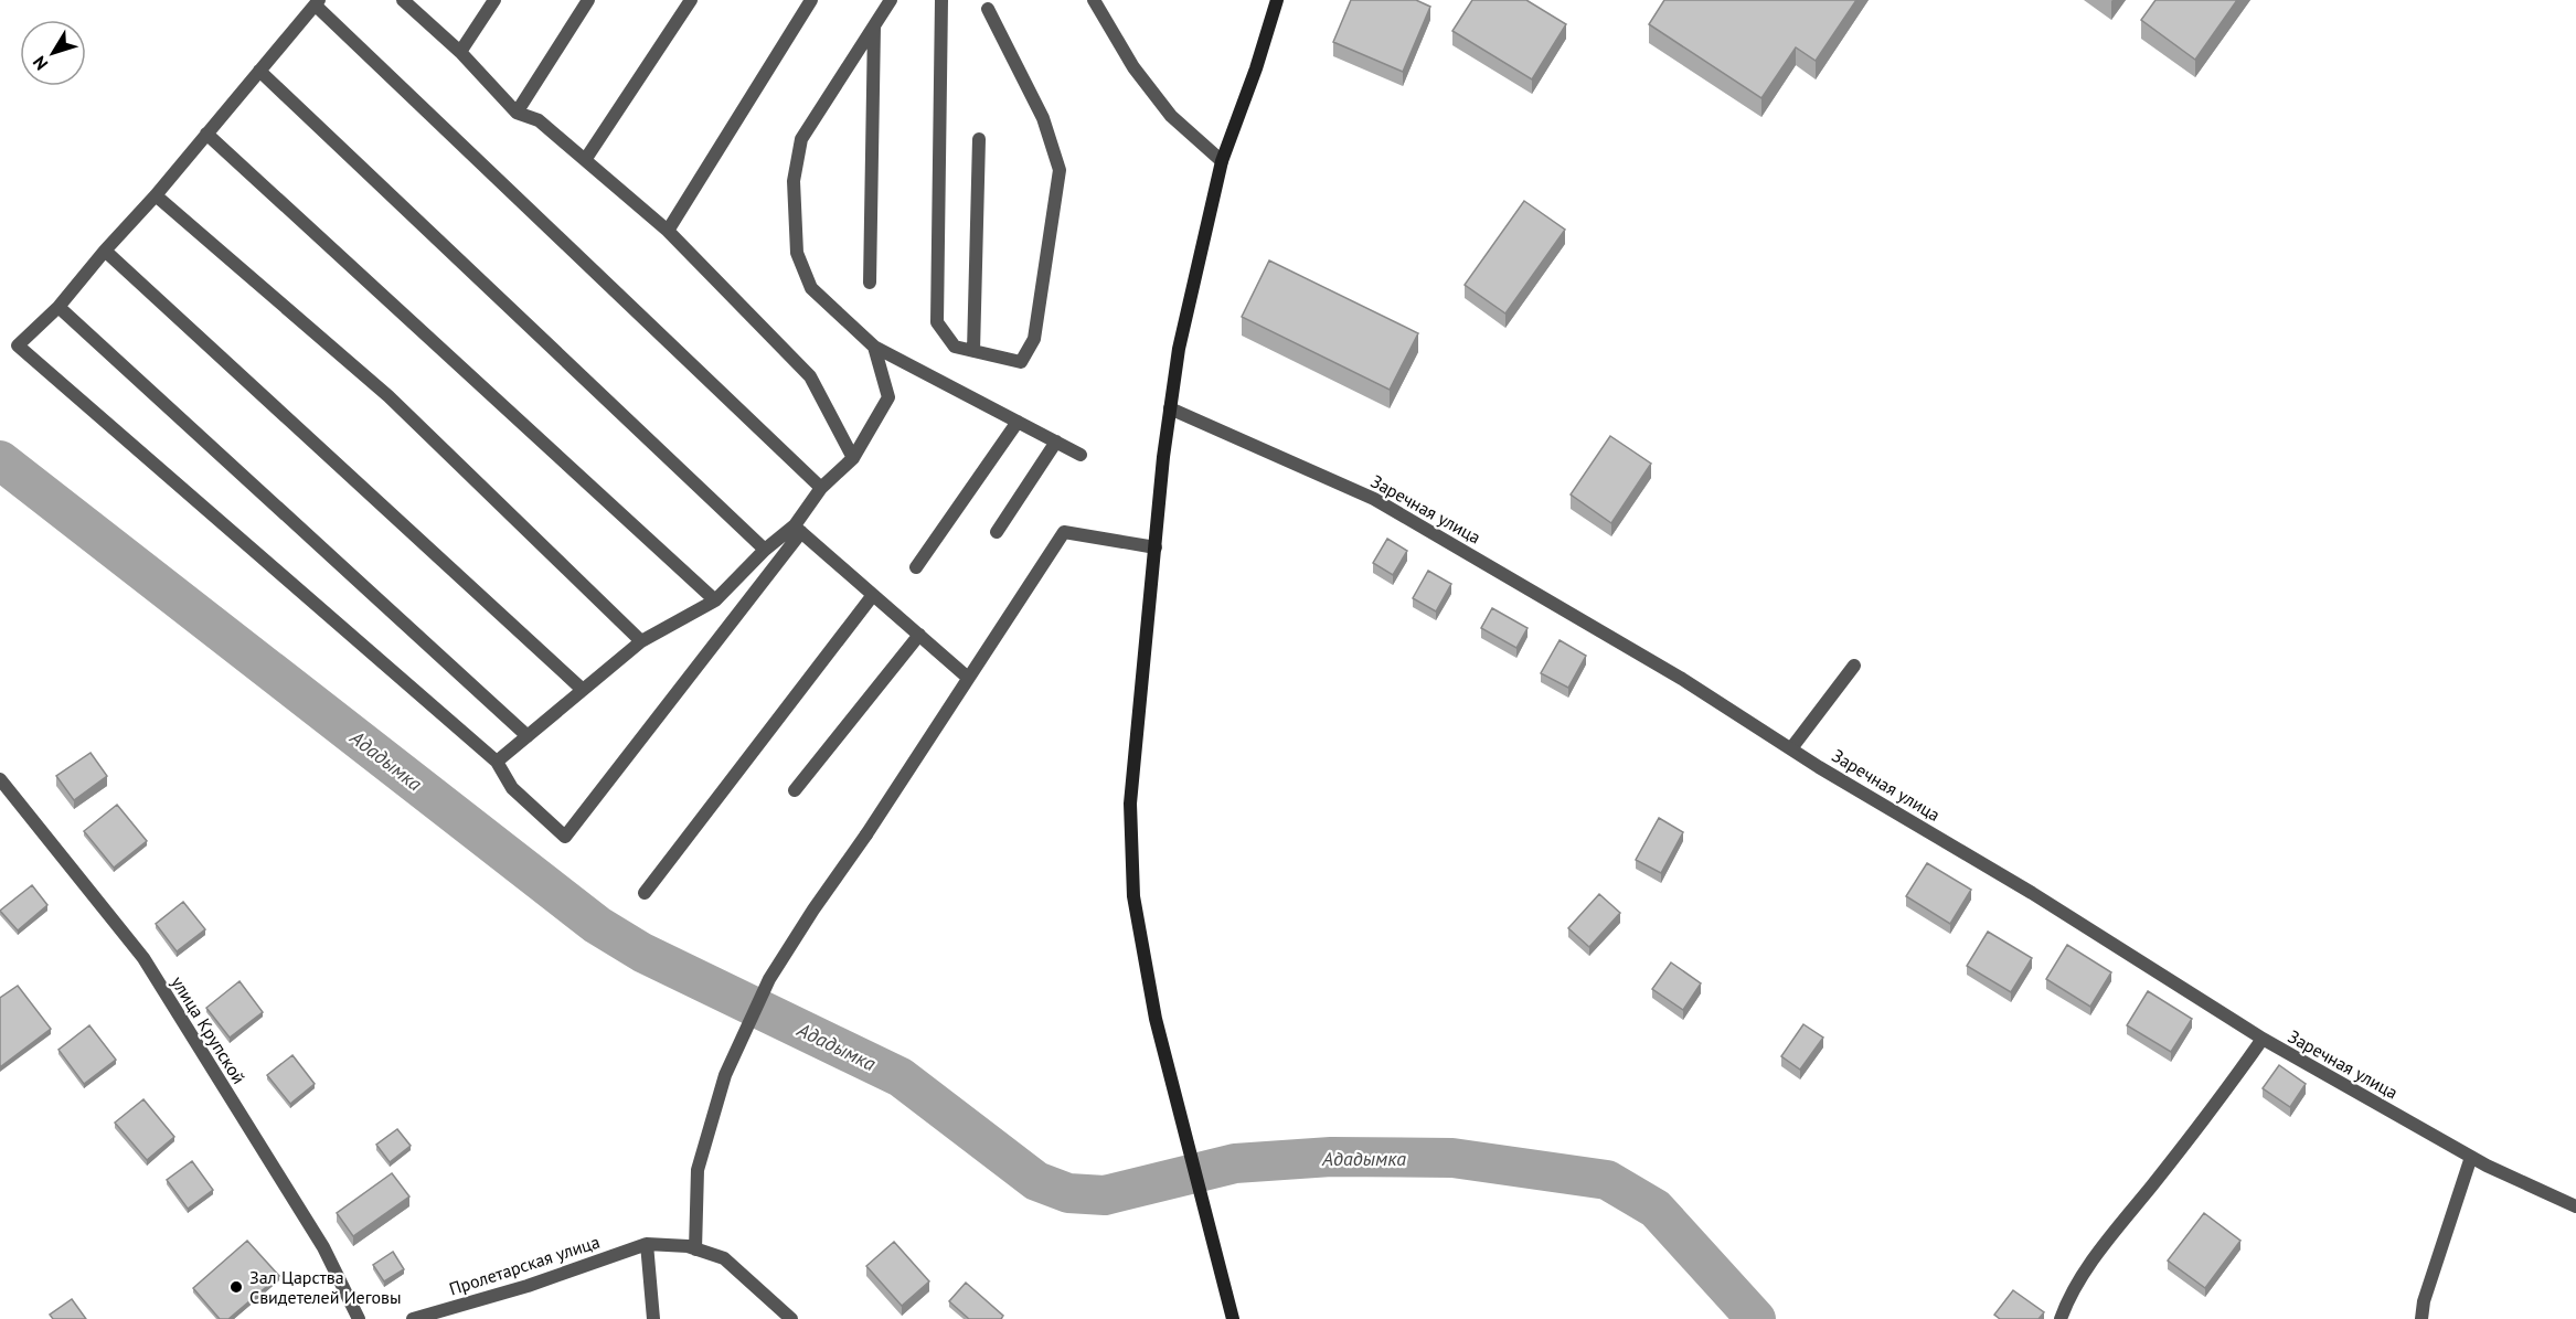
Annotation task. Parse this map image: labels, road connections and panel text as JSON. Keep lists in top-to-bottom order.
{
  "streets": {
    "street": ["Заречная улица", "улица Крупской", "Пролетарская улица"]
  },
  "water": ["Ададымка"],
  "places": ["Зал Царства Свидетелей Иеговы"],
  "north": "bottom left"
}
